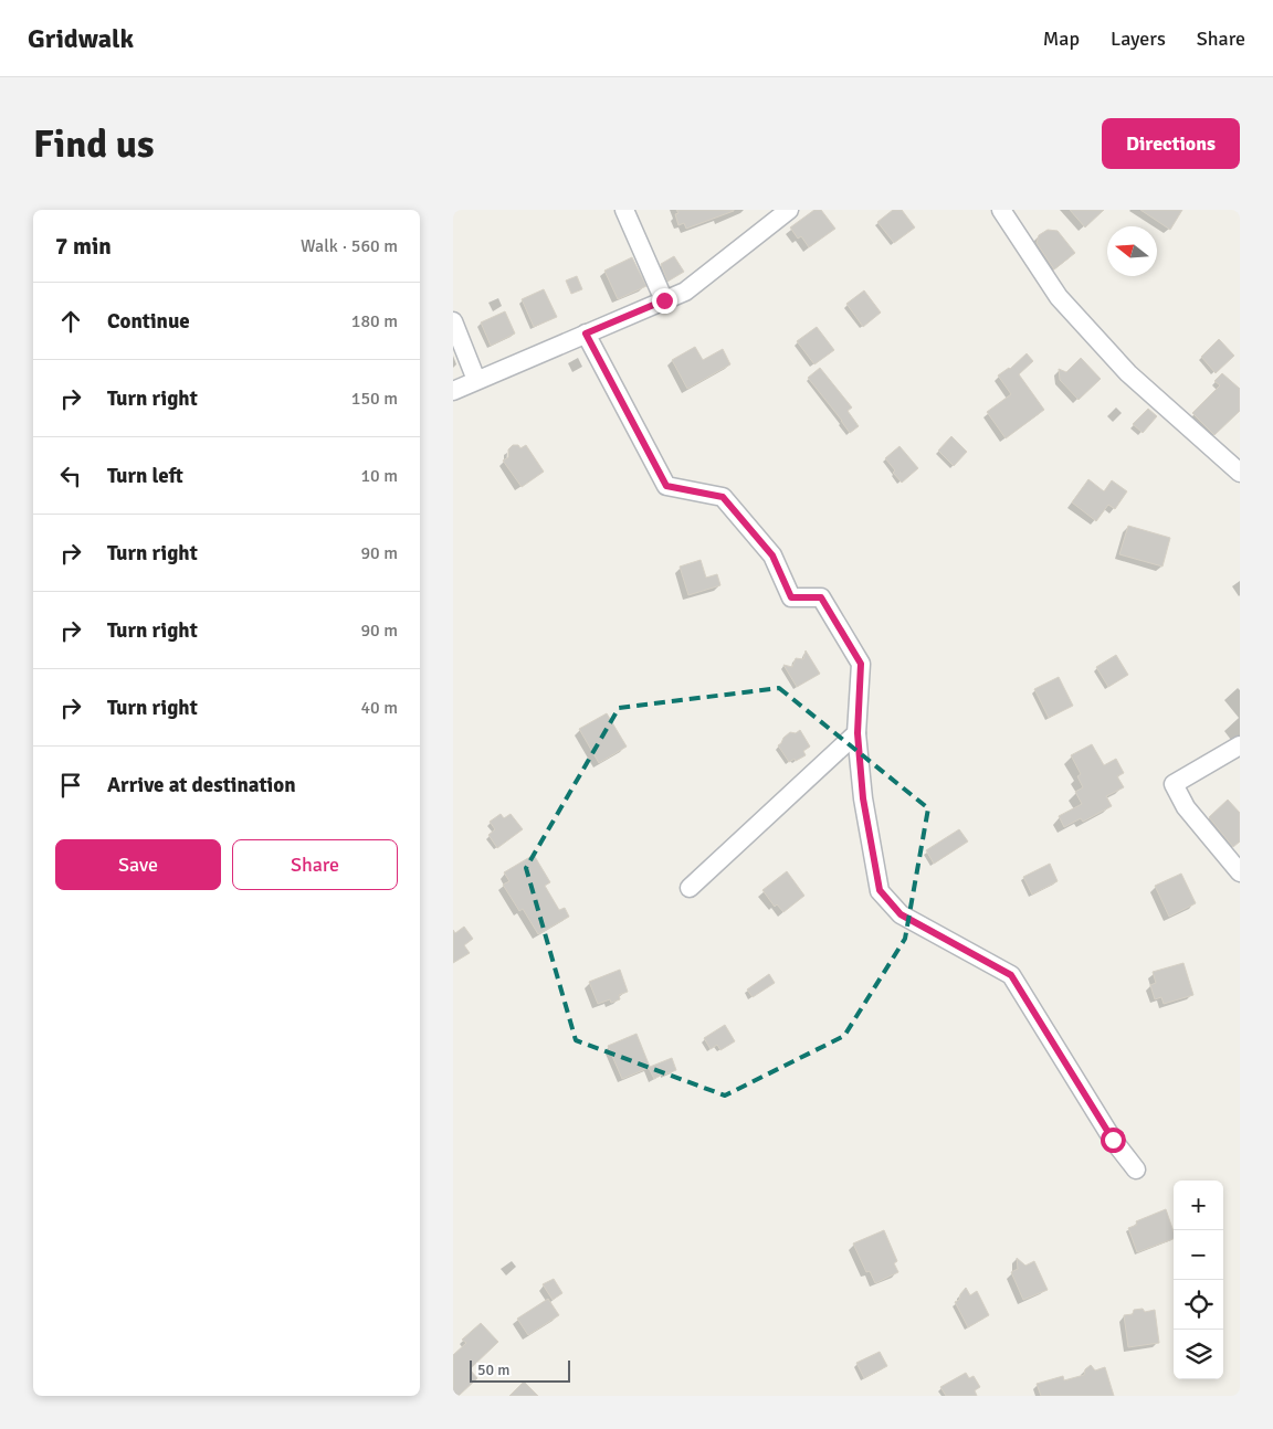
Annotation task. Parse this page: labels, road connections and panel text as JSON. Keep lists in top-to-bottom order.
{
  "scale_bar": "50 m",
  "north": "left",
  "page": {
    "header": "Gridwalk",
    "nav": ["Map", "Layers", "Share"],
    "buttons": [
      "Directions",
      ["Save", "Share"]
    ],
    "title": "Find us",
    "heading": ["7 min", "Walk · 560 m"],
    "list": [
      ["Continue", "180 m"],
      ["Turn right", "150 m"],
      ["Turn left", "10 m"],
      ["Turn right", "90 m"],
      ["Turn right", "90 m"],
      ["Turn right", "40 m"],
      "Arrive at destination"
    ],
    "map_buttons": ["+", "−"],
    "scale": "50 m"
  }
}
